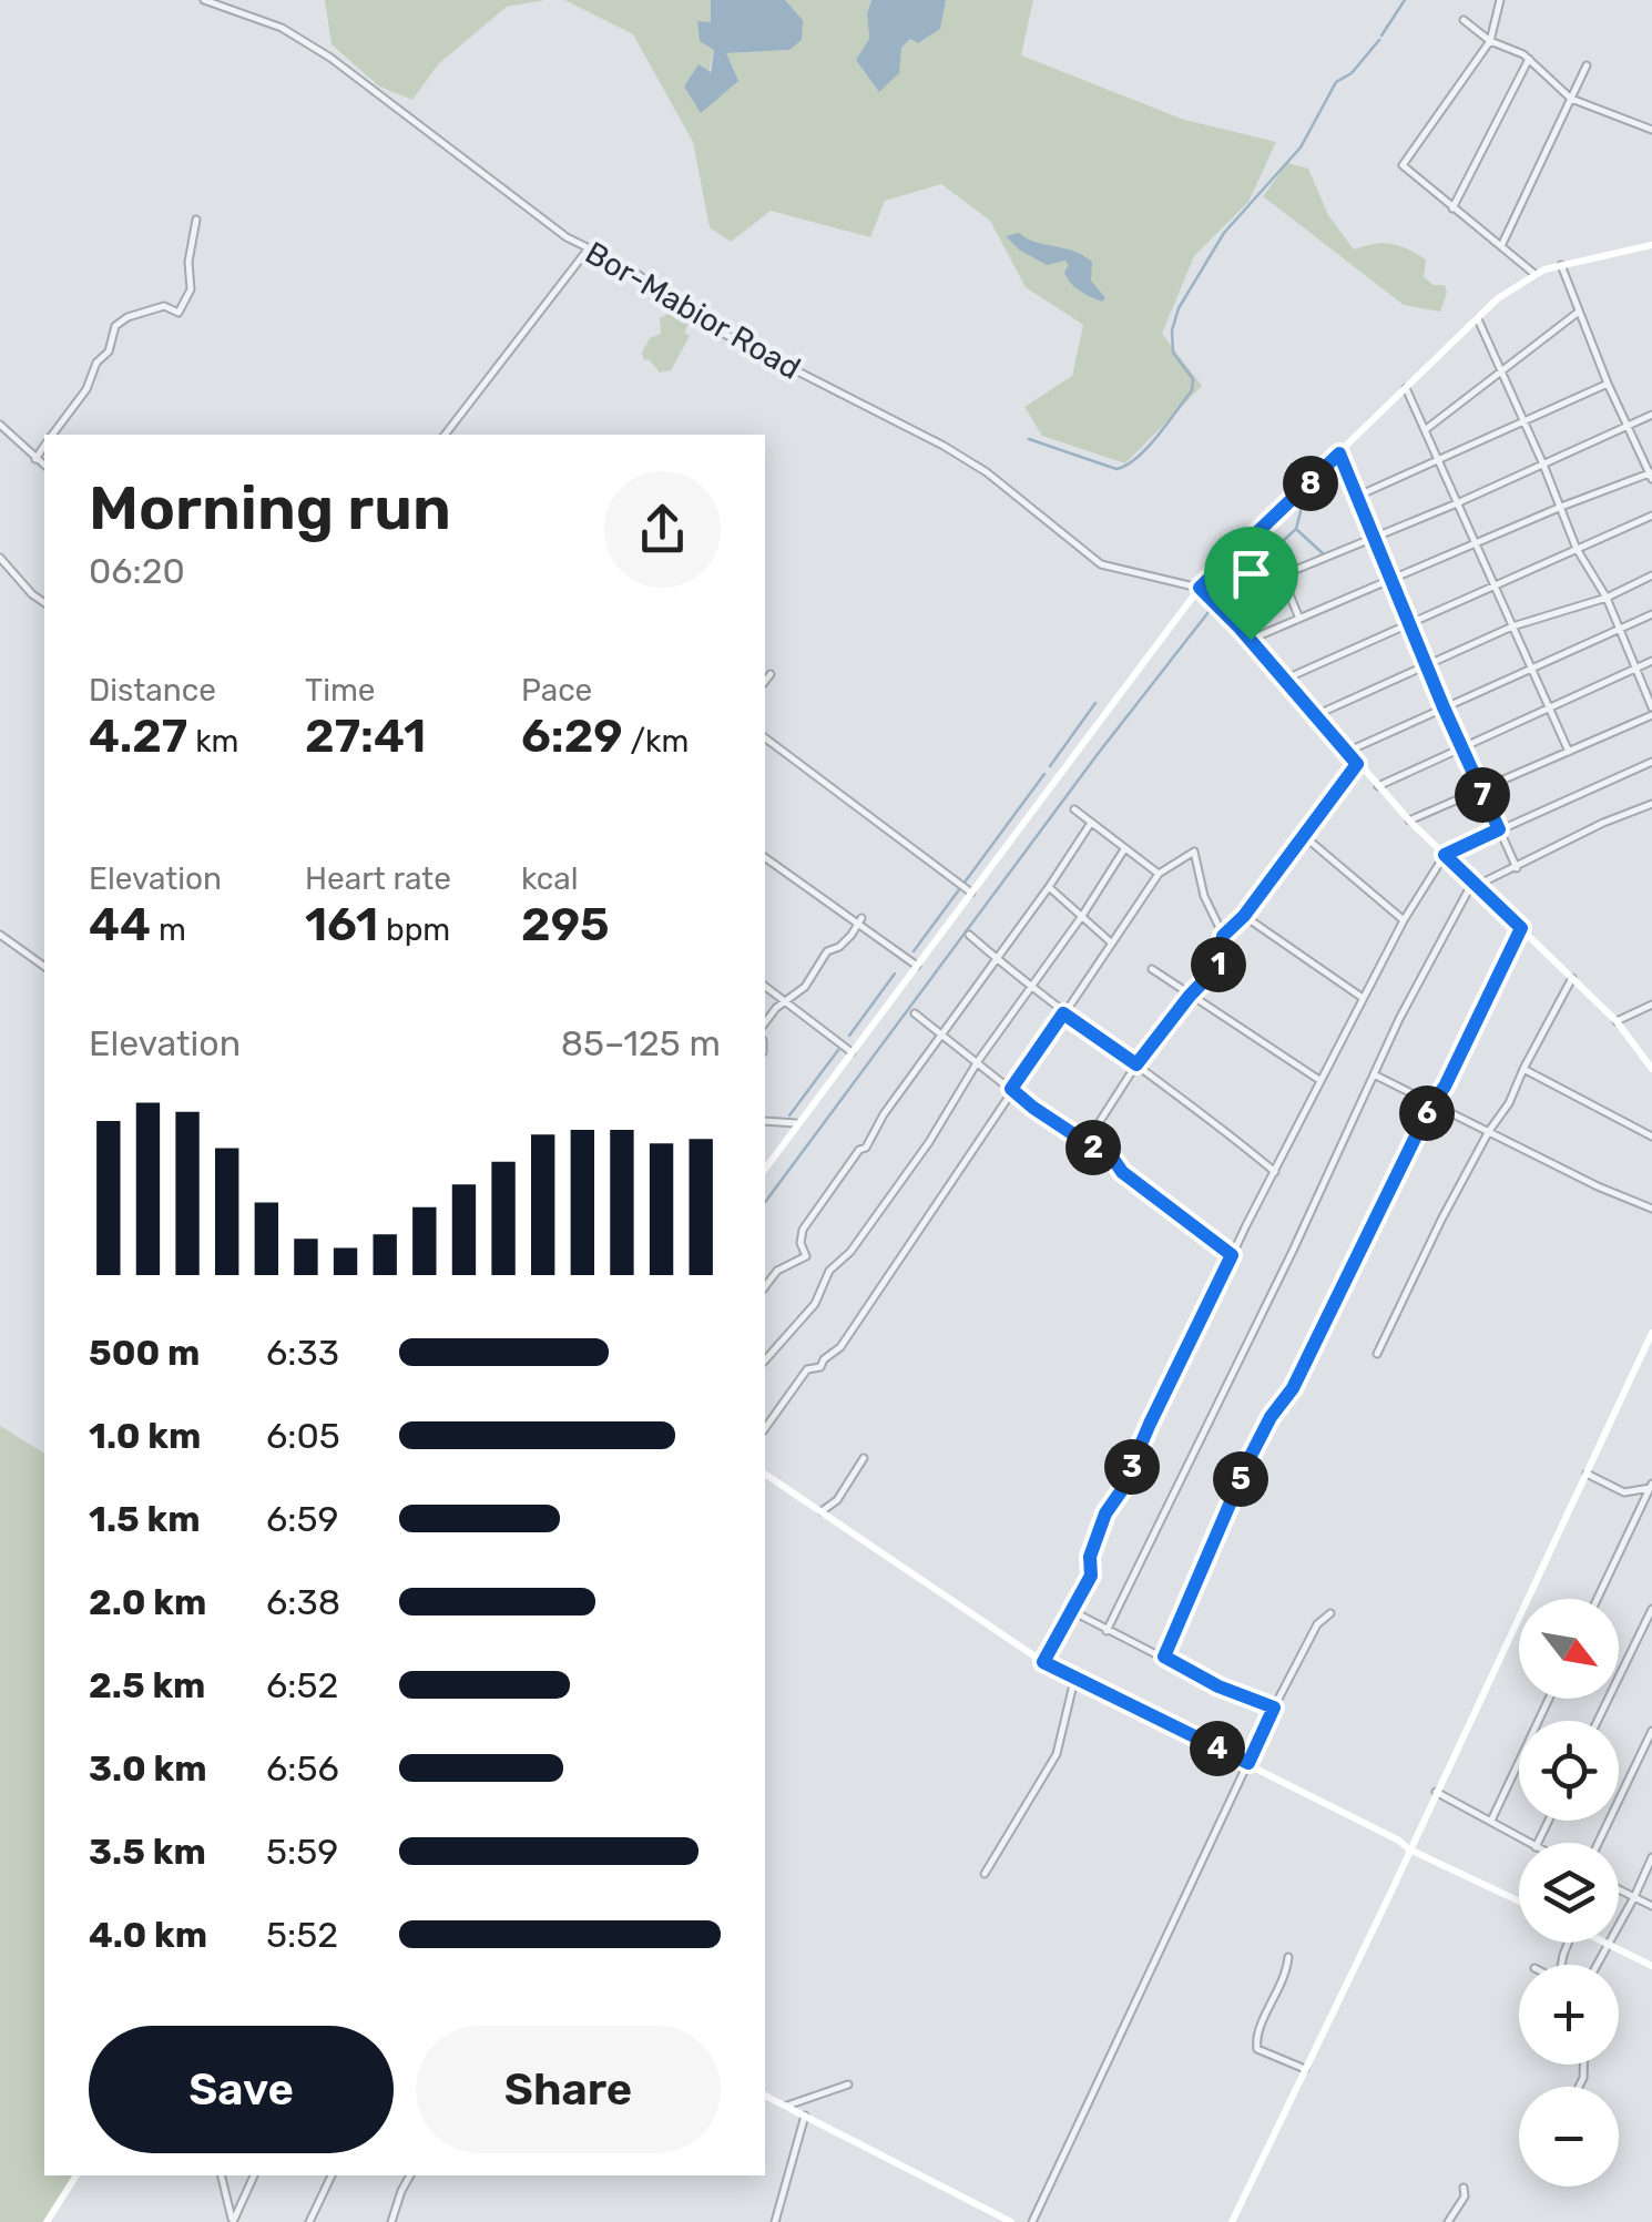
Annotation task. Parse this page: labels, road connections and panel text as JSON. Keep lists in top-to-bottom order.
{
  "streets": {
    "street": ["Bor-Mabior Road"]
  },
  "north": "bottom right",
  "page": {
    "heading": ["Morning run", "06:20"],
    "pins": [
      "8",
      "7",
      "1",
      "6",
      "2",
      "3",
      "5",
      "4"
    ],
    "stats": [
      ["Distance", "4.27 km"],
      ["Time", "27:41"],
      ["Pace", "6:29 /km"],
      ["Elevation", "44 m"],
      ["Heart rate", "161 bpm"],
      ["kcal", "295"]
    ],
    "chart": ["Elevation", "85–125 m"],
    "list": [
      {
        "name": "500 m",
        "note": "6:33"
      },
      {
        "name": "1.0 km",
        "note": "6:05"
      },
      {
        "name": "1.5 km",
        "note": "6:59"
      },
      {
        "name": "2.0 km",
        "note": "6:38"
      },
      {
        "name": "2.5 km",
        "note": "6:52"
      },
      {
        "name": "3.0 km",
        "note": "6:56"
      },
      {
        "name": "3.5 km",
        "note": "5:59"
      },
      {
        "name": "4.0 km",
        "note": "5:52"
      }
    ],
    "map_buttons": ["+", "−"],
    "buttons": ["Save", "Share"]
  }
}
